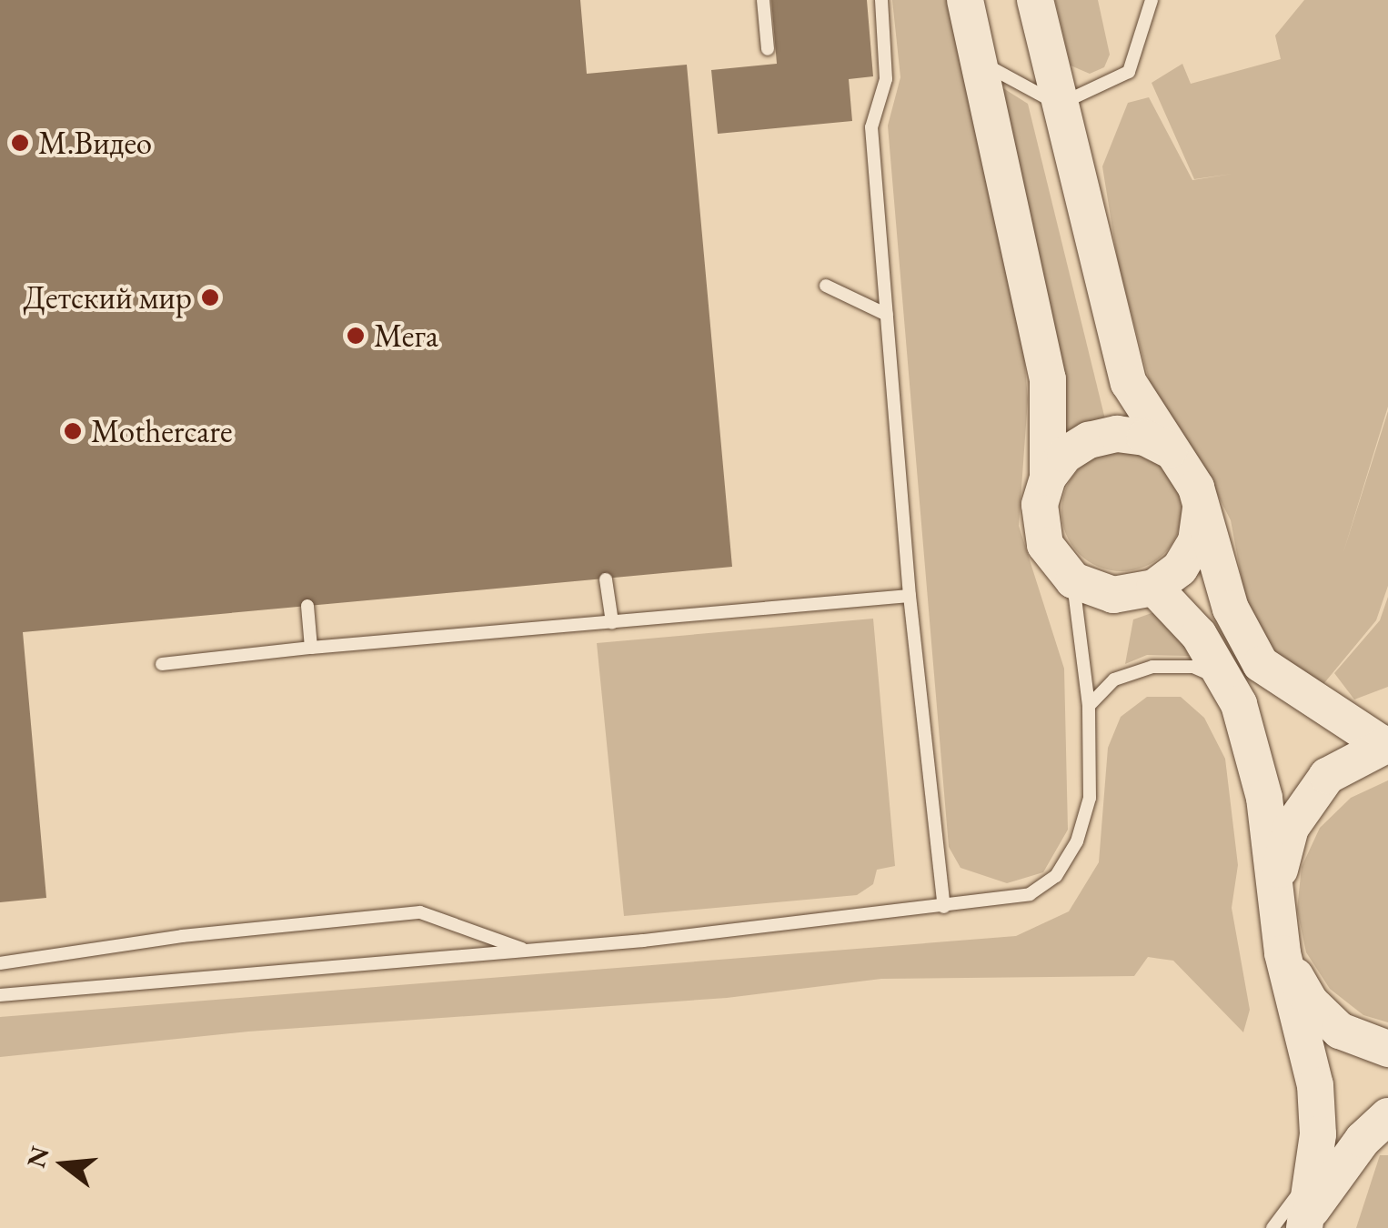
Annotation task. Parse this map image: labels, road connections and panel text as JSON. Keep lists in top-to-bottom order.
{
  "places": [
    "М.Видео",
    "Детский мир",
    "Мега",
    "Mothercare"
  ],
  "north": "left"
}
